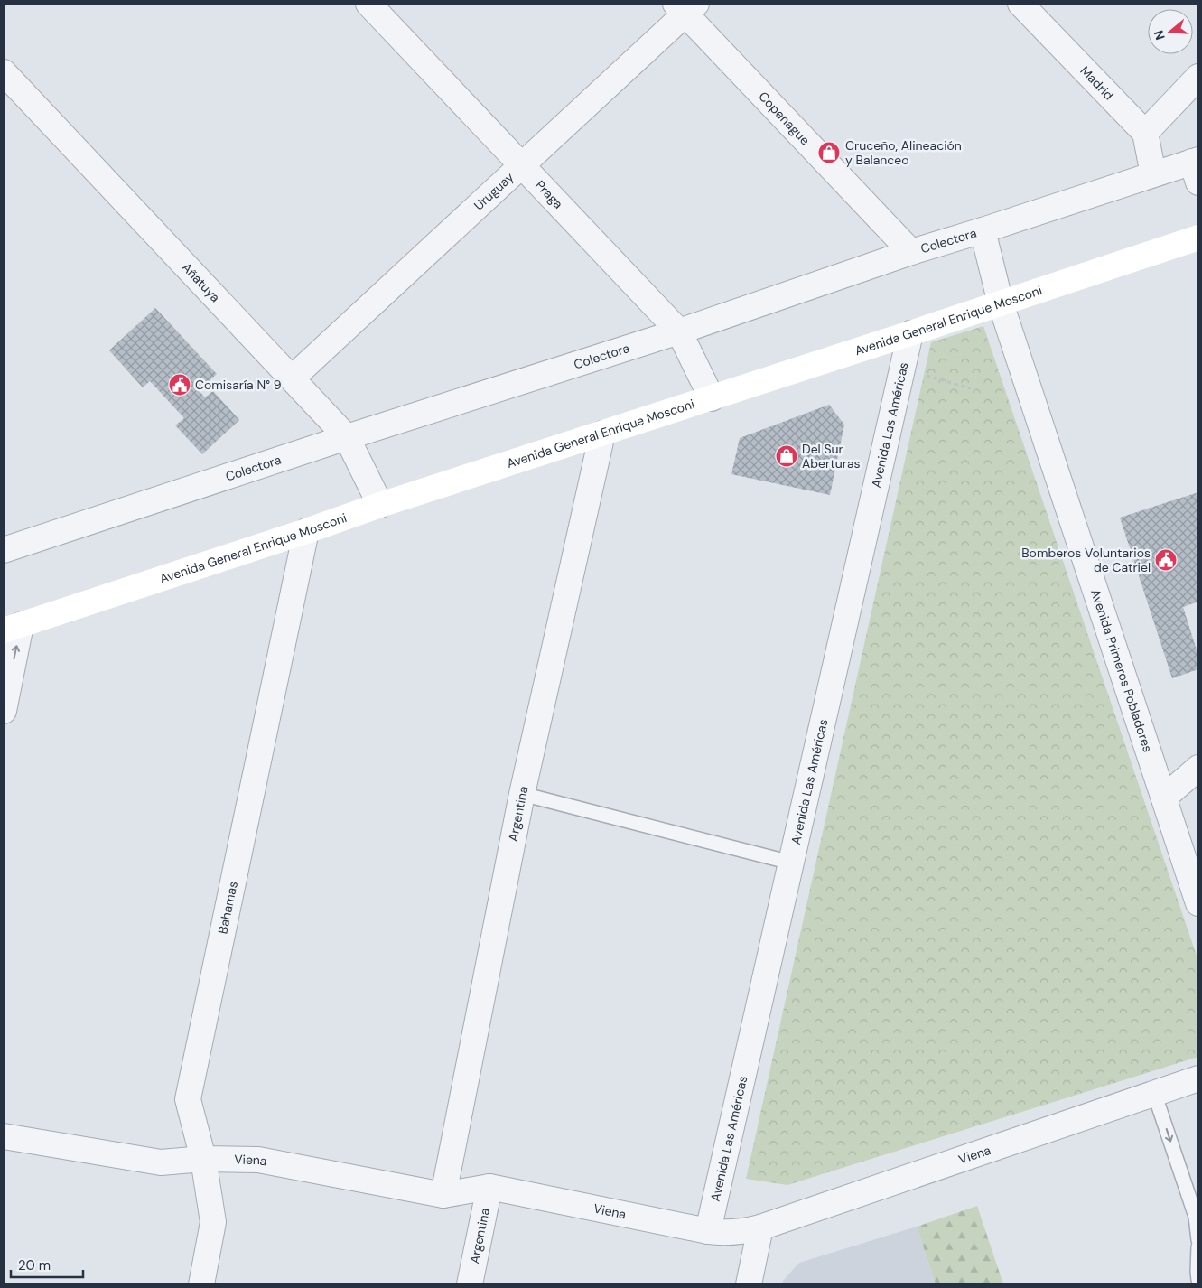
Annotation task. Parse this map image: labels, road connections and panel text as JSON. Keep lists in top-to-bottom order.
{
  "streets": {
    "main road": ["Avenida General Enrique Mosconi"],
    "street": [
      "Madrid",
      "Copenague",
      "Uruguay",
      "Praga",
      "Colectora",
      "Añatuya",
      "Avenida Las Américas",
      "Avenida Primeros Pobladores",
      "Argentina",
      "Bahamas",
      "Viena"
    ]
  },
  "crossings": [
    ["Copenague", "Uruguay"],
    ["Copenague", "Colectora"],
    ["Uruguay", "Praga"],
    ["Uruguay", "Añatuya"],
    ["Praga", "Colectora"],
    ["Praga", "Avenida General Enrique Mosconi"],
    ["Colectora", "Añatuya"],
    ["Colectora", "Avenida Primeros Pobladores"],
    ["Añatuya", "Avenida General Enrique Mosconi"],
    ["Avenida General Enrique Mosconi", "Avenida Las Américas"],
    ["Avenida General Enrique Mosconi", "Avenida Primeros Pobladores"],
    ["Avenida General Enrique Mosconi", "Argentina"],
    ["Avenida General Enrique Mosconi", "Bahamas"],
    ["Avenida Las Américas", "Viena"],
    ["Argentina", "Viena"],
    ["Bahamas", "Viena"]
  ],
  "places": {
    "shop": ["Cruceño, Alineación y Balanceo", "Del Sur Aberturas"],
    "public building": ["Comisaría N° 9", "Bomberos Voluntarios de Catriel"]
  },
  "scale_bar": "20 m",
  "north": "left"
}
